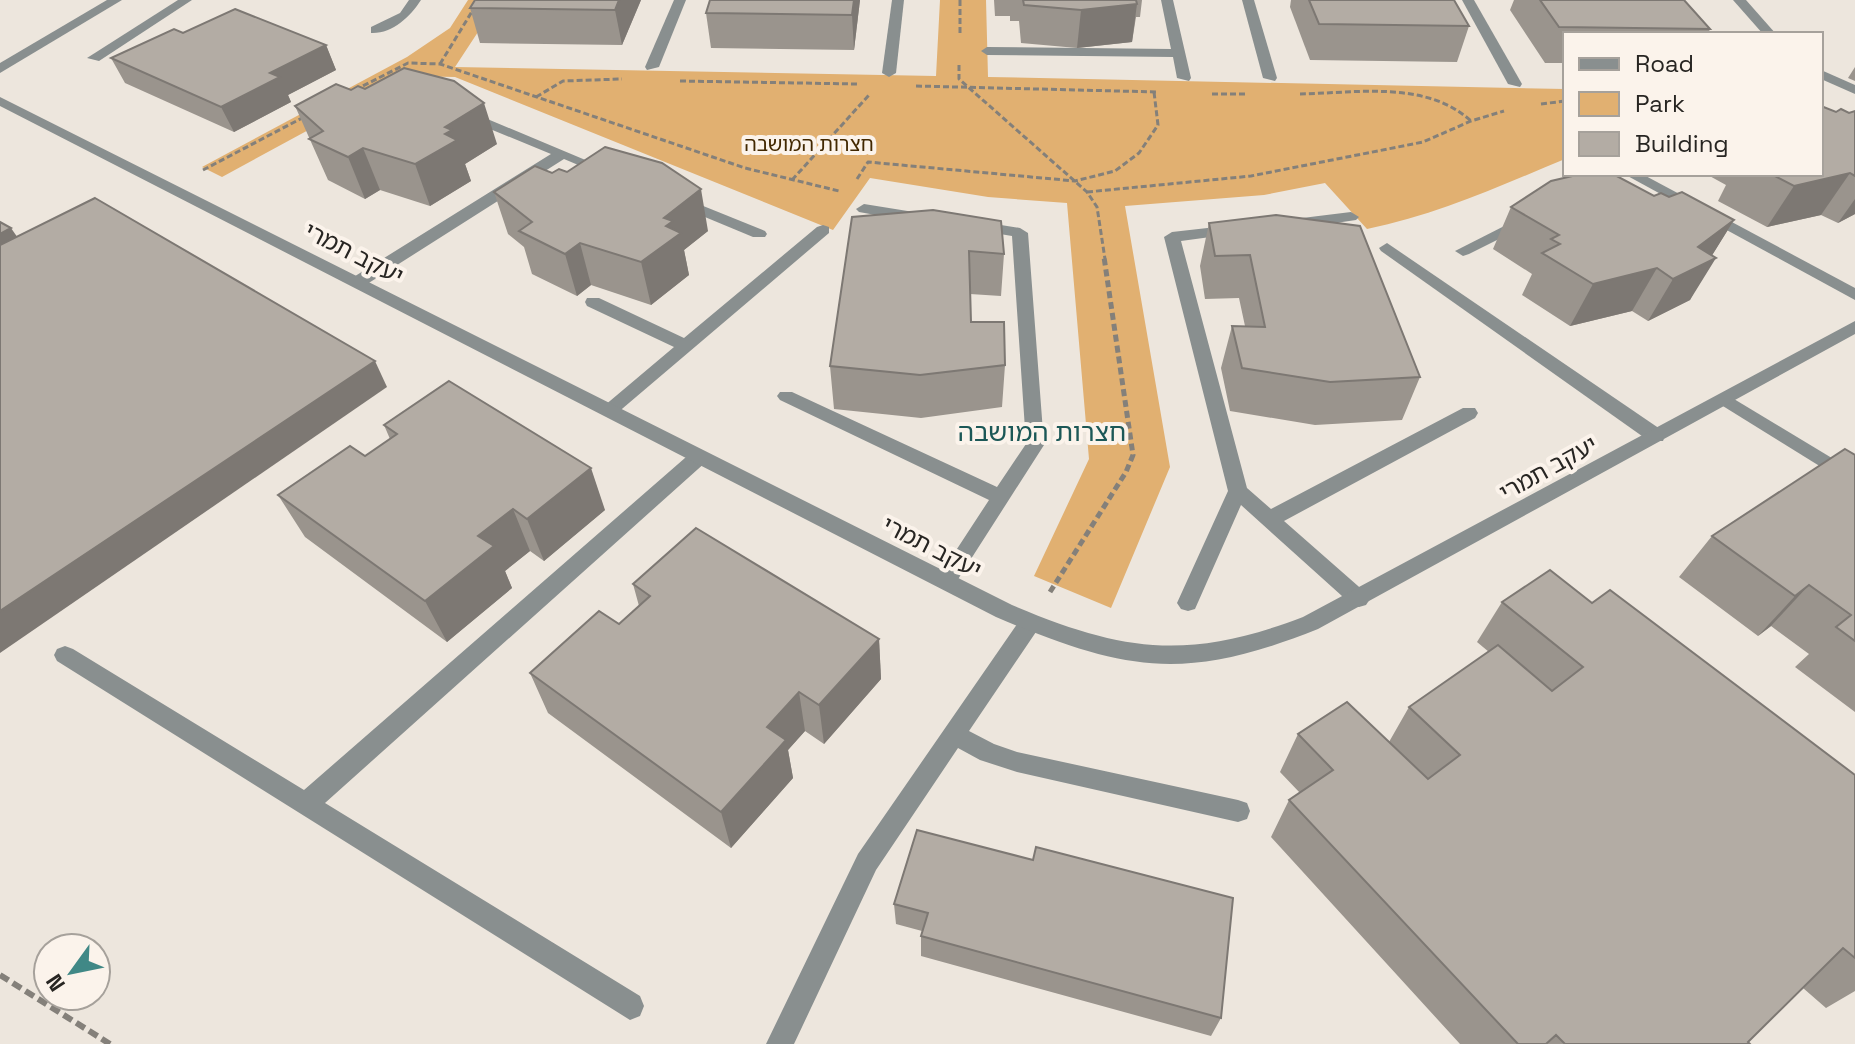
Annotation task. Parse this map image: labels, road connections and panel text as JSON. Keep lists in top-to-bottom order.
{
  "streets": {
    "street": ["יעקב תמרי"]
  },
  "districts": ["חצרות המושבה"],
  "parks": ["חצרות המושבה"],
  "legend": ["Road", "Park", "Building"],
  "north": "bottom left"
}
